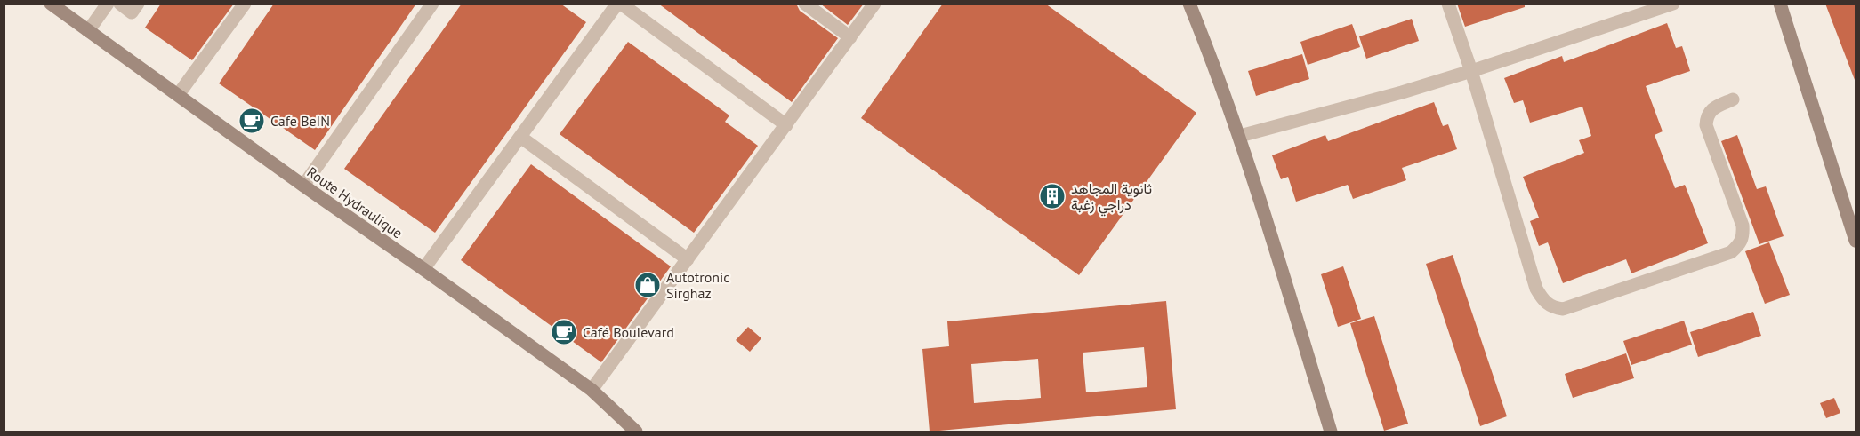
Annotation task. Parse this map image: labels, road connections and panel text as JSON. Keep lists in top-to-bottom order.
{
  "streets": {
    "main road": ["Route Hydraulique"]
  },
  "places": {
    "cafe": ["Cafe BeIN", "Café Boulevard"],
    "building": ["ثانوية المجاهد دراجي زغبة"],
    "shop": ["Autotronic Sirghaz"]
  }
}
